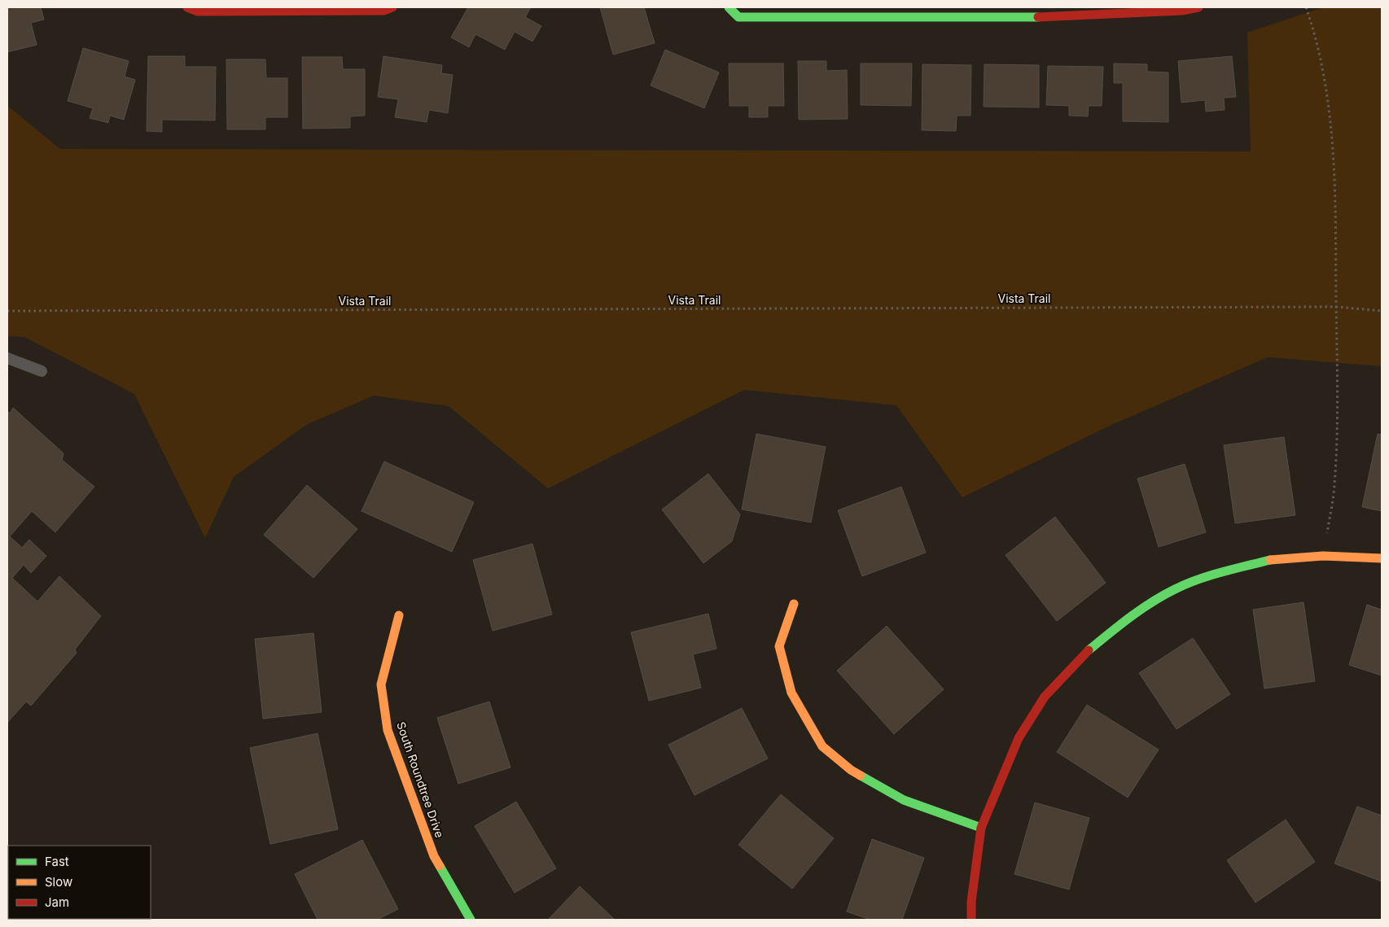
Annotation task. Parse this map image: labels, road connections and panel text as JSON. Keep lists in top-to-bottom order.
{
  "streets": {
    "street": ["South Roundtree Drive"],
    "path": ["Vista Trail"]
  },
  "legend": ["Fast", "Slow", "Jam"]
}
